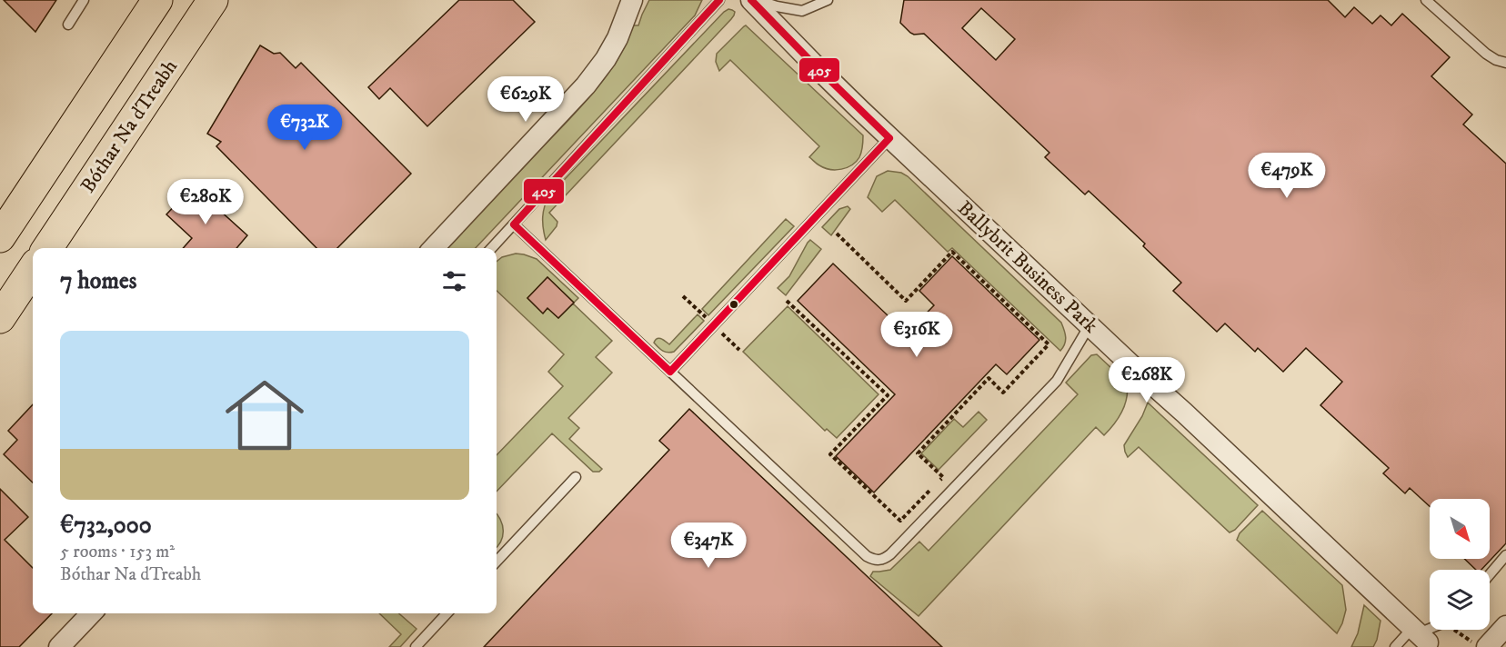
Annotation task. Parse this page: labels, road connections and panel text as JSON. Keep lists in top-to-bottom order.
{
  "streets": {
    "highway": ["Bóthar Na dTreabh"],
    "street": ["Ballybrit Business Park"]
  },
  "lines": ["transit line 405"],
  "north": "bottom right",
  "page": {
    "price": [
      "€629K",
      "€732K",
      "€479K",
      "€280K",
      "€316K",
      "€268K",
      "€347K"
    ],
    "heading": "7 homes",
    "list": [
      {
        "name": "€732,000",
        "note": "5 rooms · 153 m² · Bóthar Na dTreabh"
      }
    ]
  }
}
